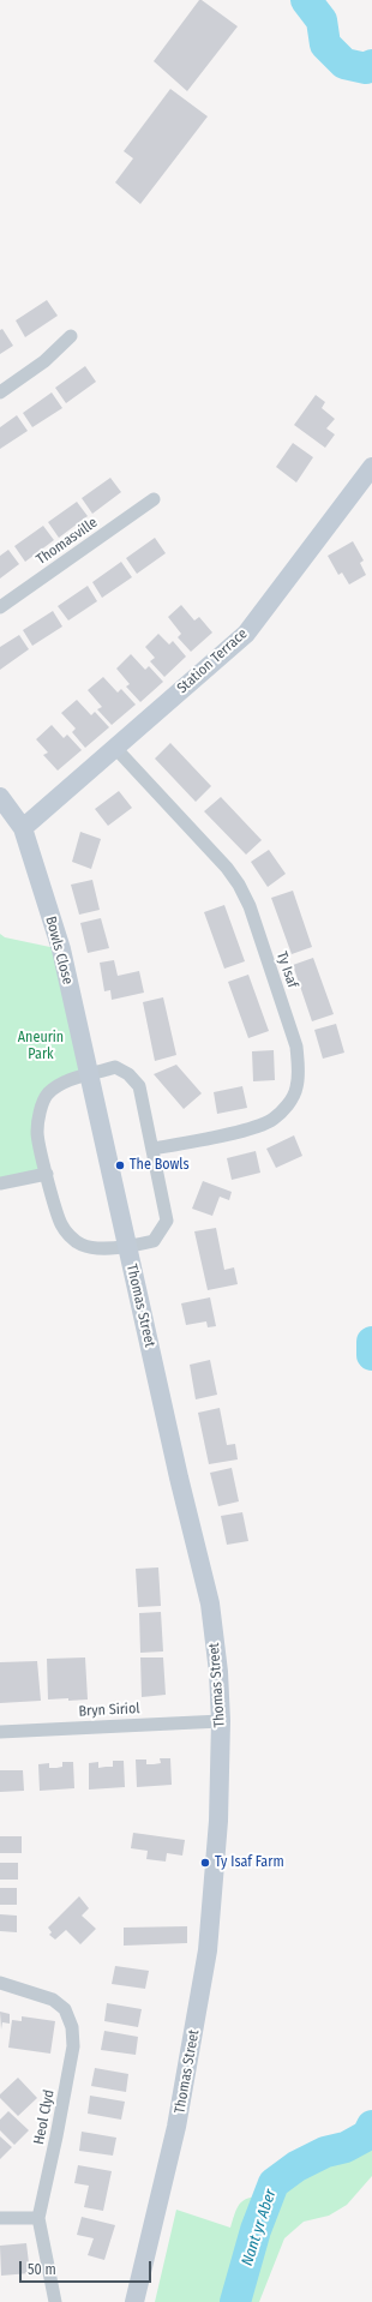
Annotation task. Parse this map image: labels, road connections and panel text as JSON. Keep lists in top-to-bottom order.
{
  "streets": {
    "main road": ["Station Terrace", "Bowls Close", "Thomas Street"],
    "street": [
      "Thomasville",
      "Ty Isaf",
      "Bryn Siriol",
      "Heol Clyd"
    ]
  },
  "crossings": [
    ["Station Terrace", "Bowls Close"],
    ["Station Terrace", "Ty Isaf"],
    ["Bowls Close", "Thomas Street"],
    ["Thomas Street", "Bryn Siriol"]
  ],
  "water": ["Nant yr Aber"],
  "parks": ["Aneurin Park"],
  "places": ["The Bowls", "Ty Isaf Farm"],
  "scale_bar": "50 m"
}
